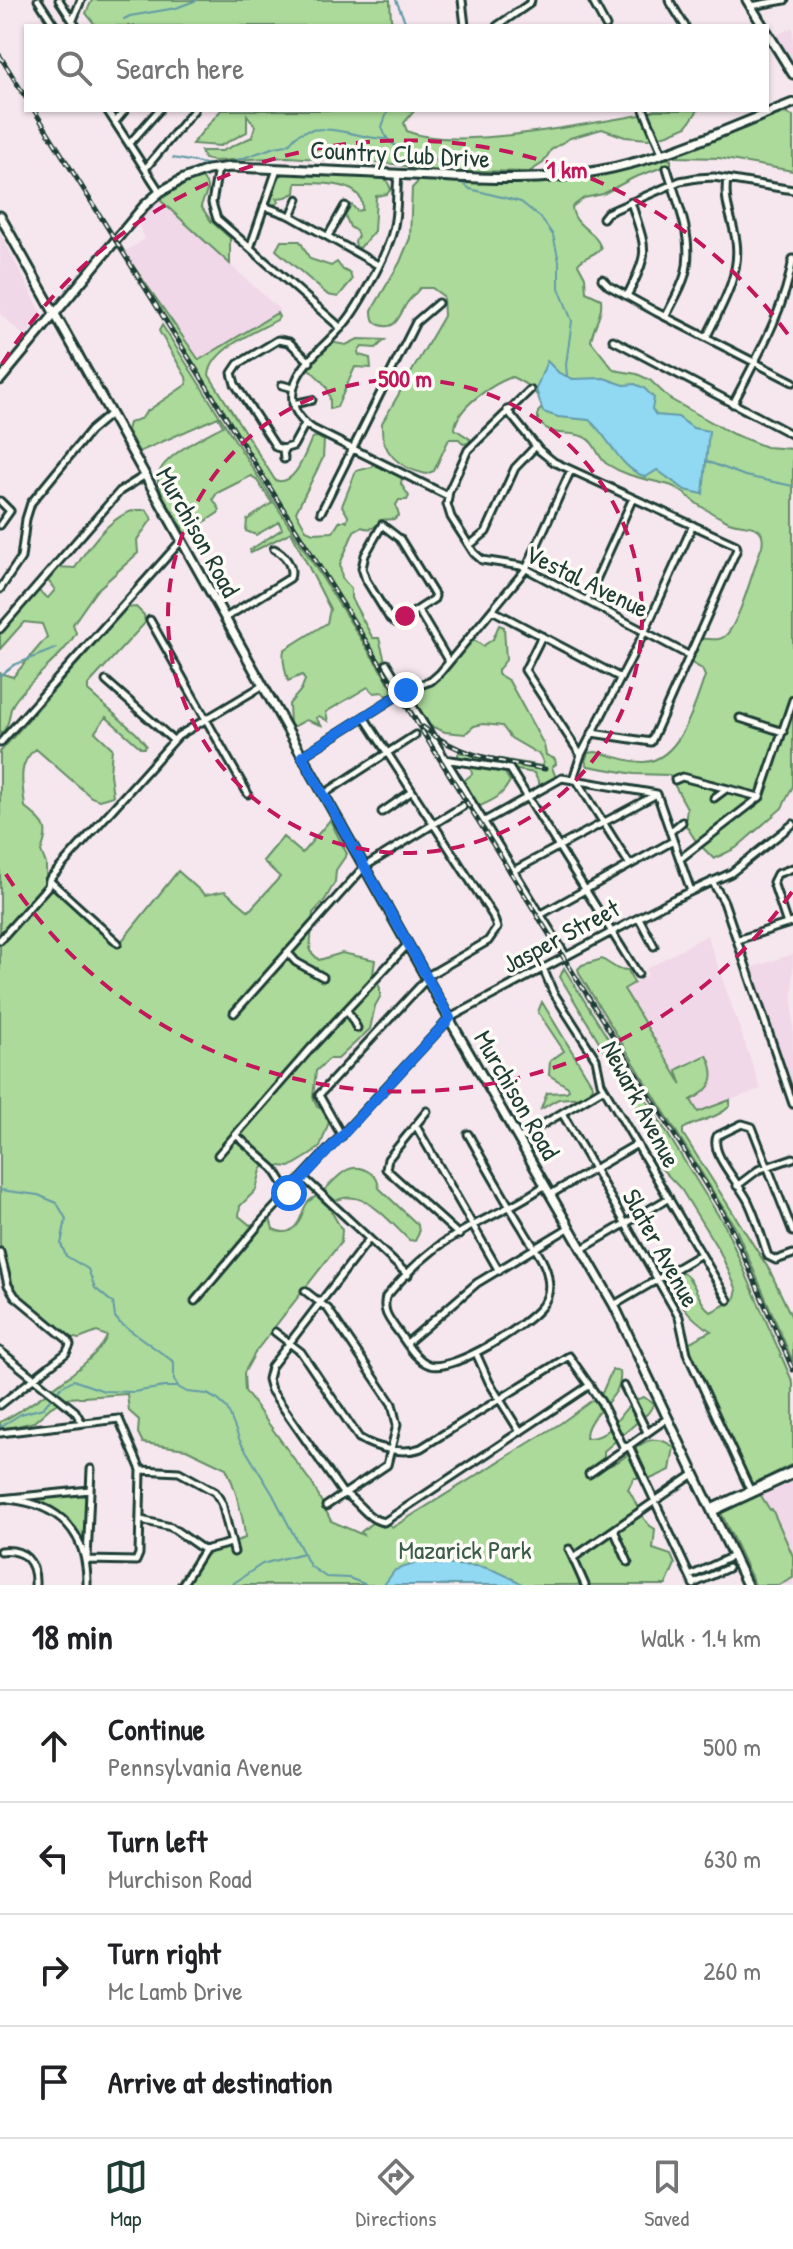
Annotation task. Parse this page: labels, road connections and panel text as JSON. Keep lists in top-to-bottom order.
{
  "streets": {
    "main road": ["Country Club Drive", "Murchison Road"],
    "street": [
      "Vestal Avenue",
      "Jasper Street",
      "Newark Avenue",
      "Slater Avenue"
    ]
  },
  "crossings": [
    ["Country Club Drive", "Murchison Road"],
    ["Murchison Road", "Jasper Street"],
    ["Jasper Street", "Newark Avenue"]
  ],
  "parks": ["Mazarick Park"],
  "page": {
    "search": "Search here",
    "heading": ["18 min", "Walk · 1.4 km"],
    "list": [
      ["Continue", "Pennsylvania Avenue", "500 m"],
      ["Turn left", "Murchison Road", "630 m"],
      ["Turn right", "Mc Lamb Drive", "260 m"],
      "Arrive at destination"
    ],
    "nav": ["Map", "Directions", "Saved"]
  },
  "rings": ["1 km", "500 m"]
}
